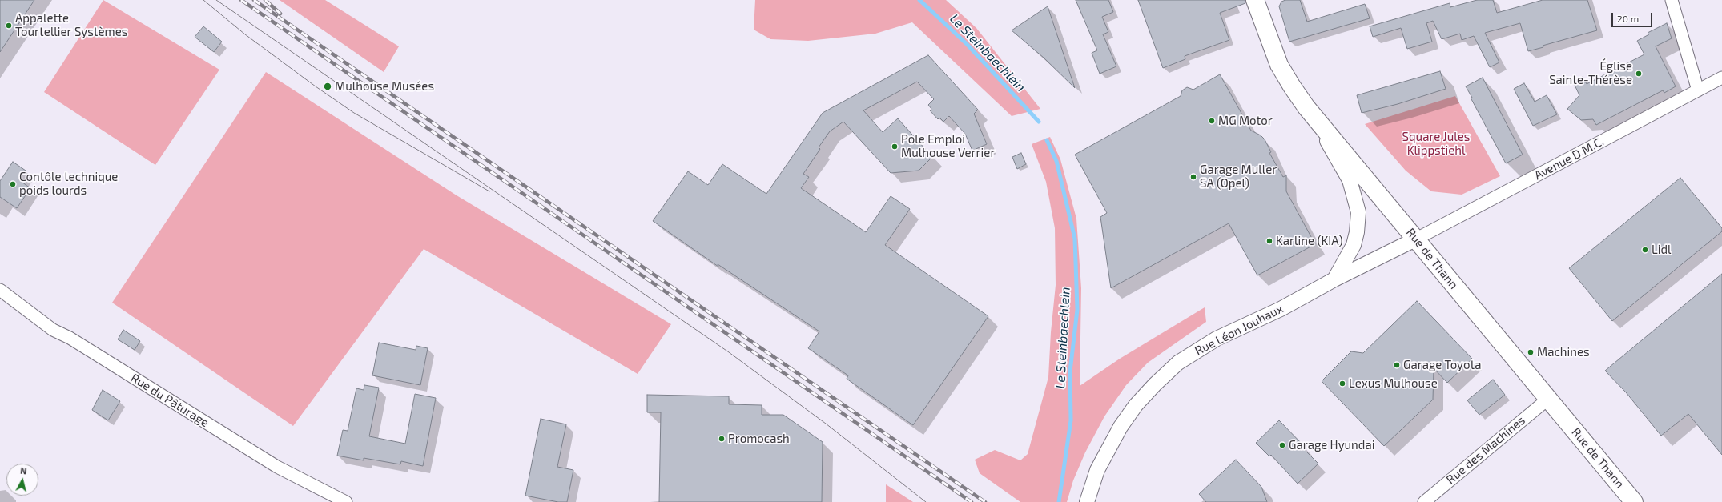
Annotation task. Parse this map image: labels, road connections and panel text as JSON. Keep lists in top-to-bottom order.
{
  "streets": {
    "main road": ["Rue de Thann"],
    "street": [
      "Avenue D.M.C.",
      "Rue Léon Jouhaux",
      "Rue du Pâturage",
      "Rue des Machines"
    ]
  },
  "crossings": [
    ["Avenue D.M.C.", "Rue de Thann"],
    ["Avenue D.M.C.", "Rue Léon Jouhaux"],
    ["Rue de Thann", "Rue Léon Jouhaux"],
    ["Rue de Thann", "Rue des Machines"]
  ],
  "water": ["Le Steinbaechlein"],
  "parks": ["Square Jules Klippstiehl"],
  "places": [
    "Appalette Tourtellier Systèmes",
    "Église Sainte-Thérèse",
    "Mulhouse Musées",
    "MG Motor",
    "Pole Emploi Mulhouse Verrier",
    "Garage Muller SA (Opel)",
    "Contôle technique poids lourds",
    "Karline (KIA)",
    "Lidl",
    "Machines",
    "Garage Toyota",
    "Lexus Mulhouse",
    "Promocash",
    "Garage Hyundai"
  ],
  "scale_bar": "20 m",
  "north": "top"
}
